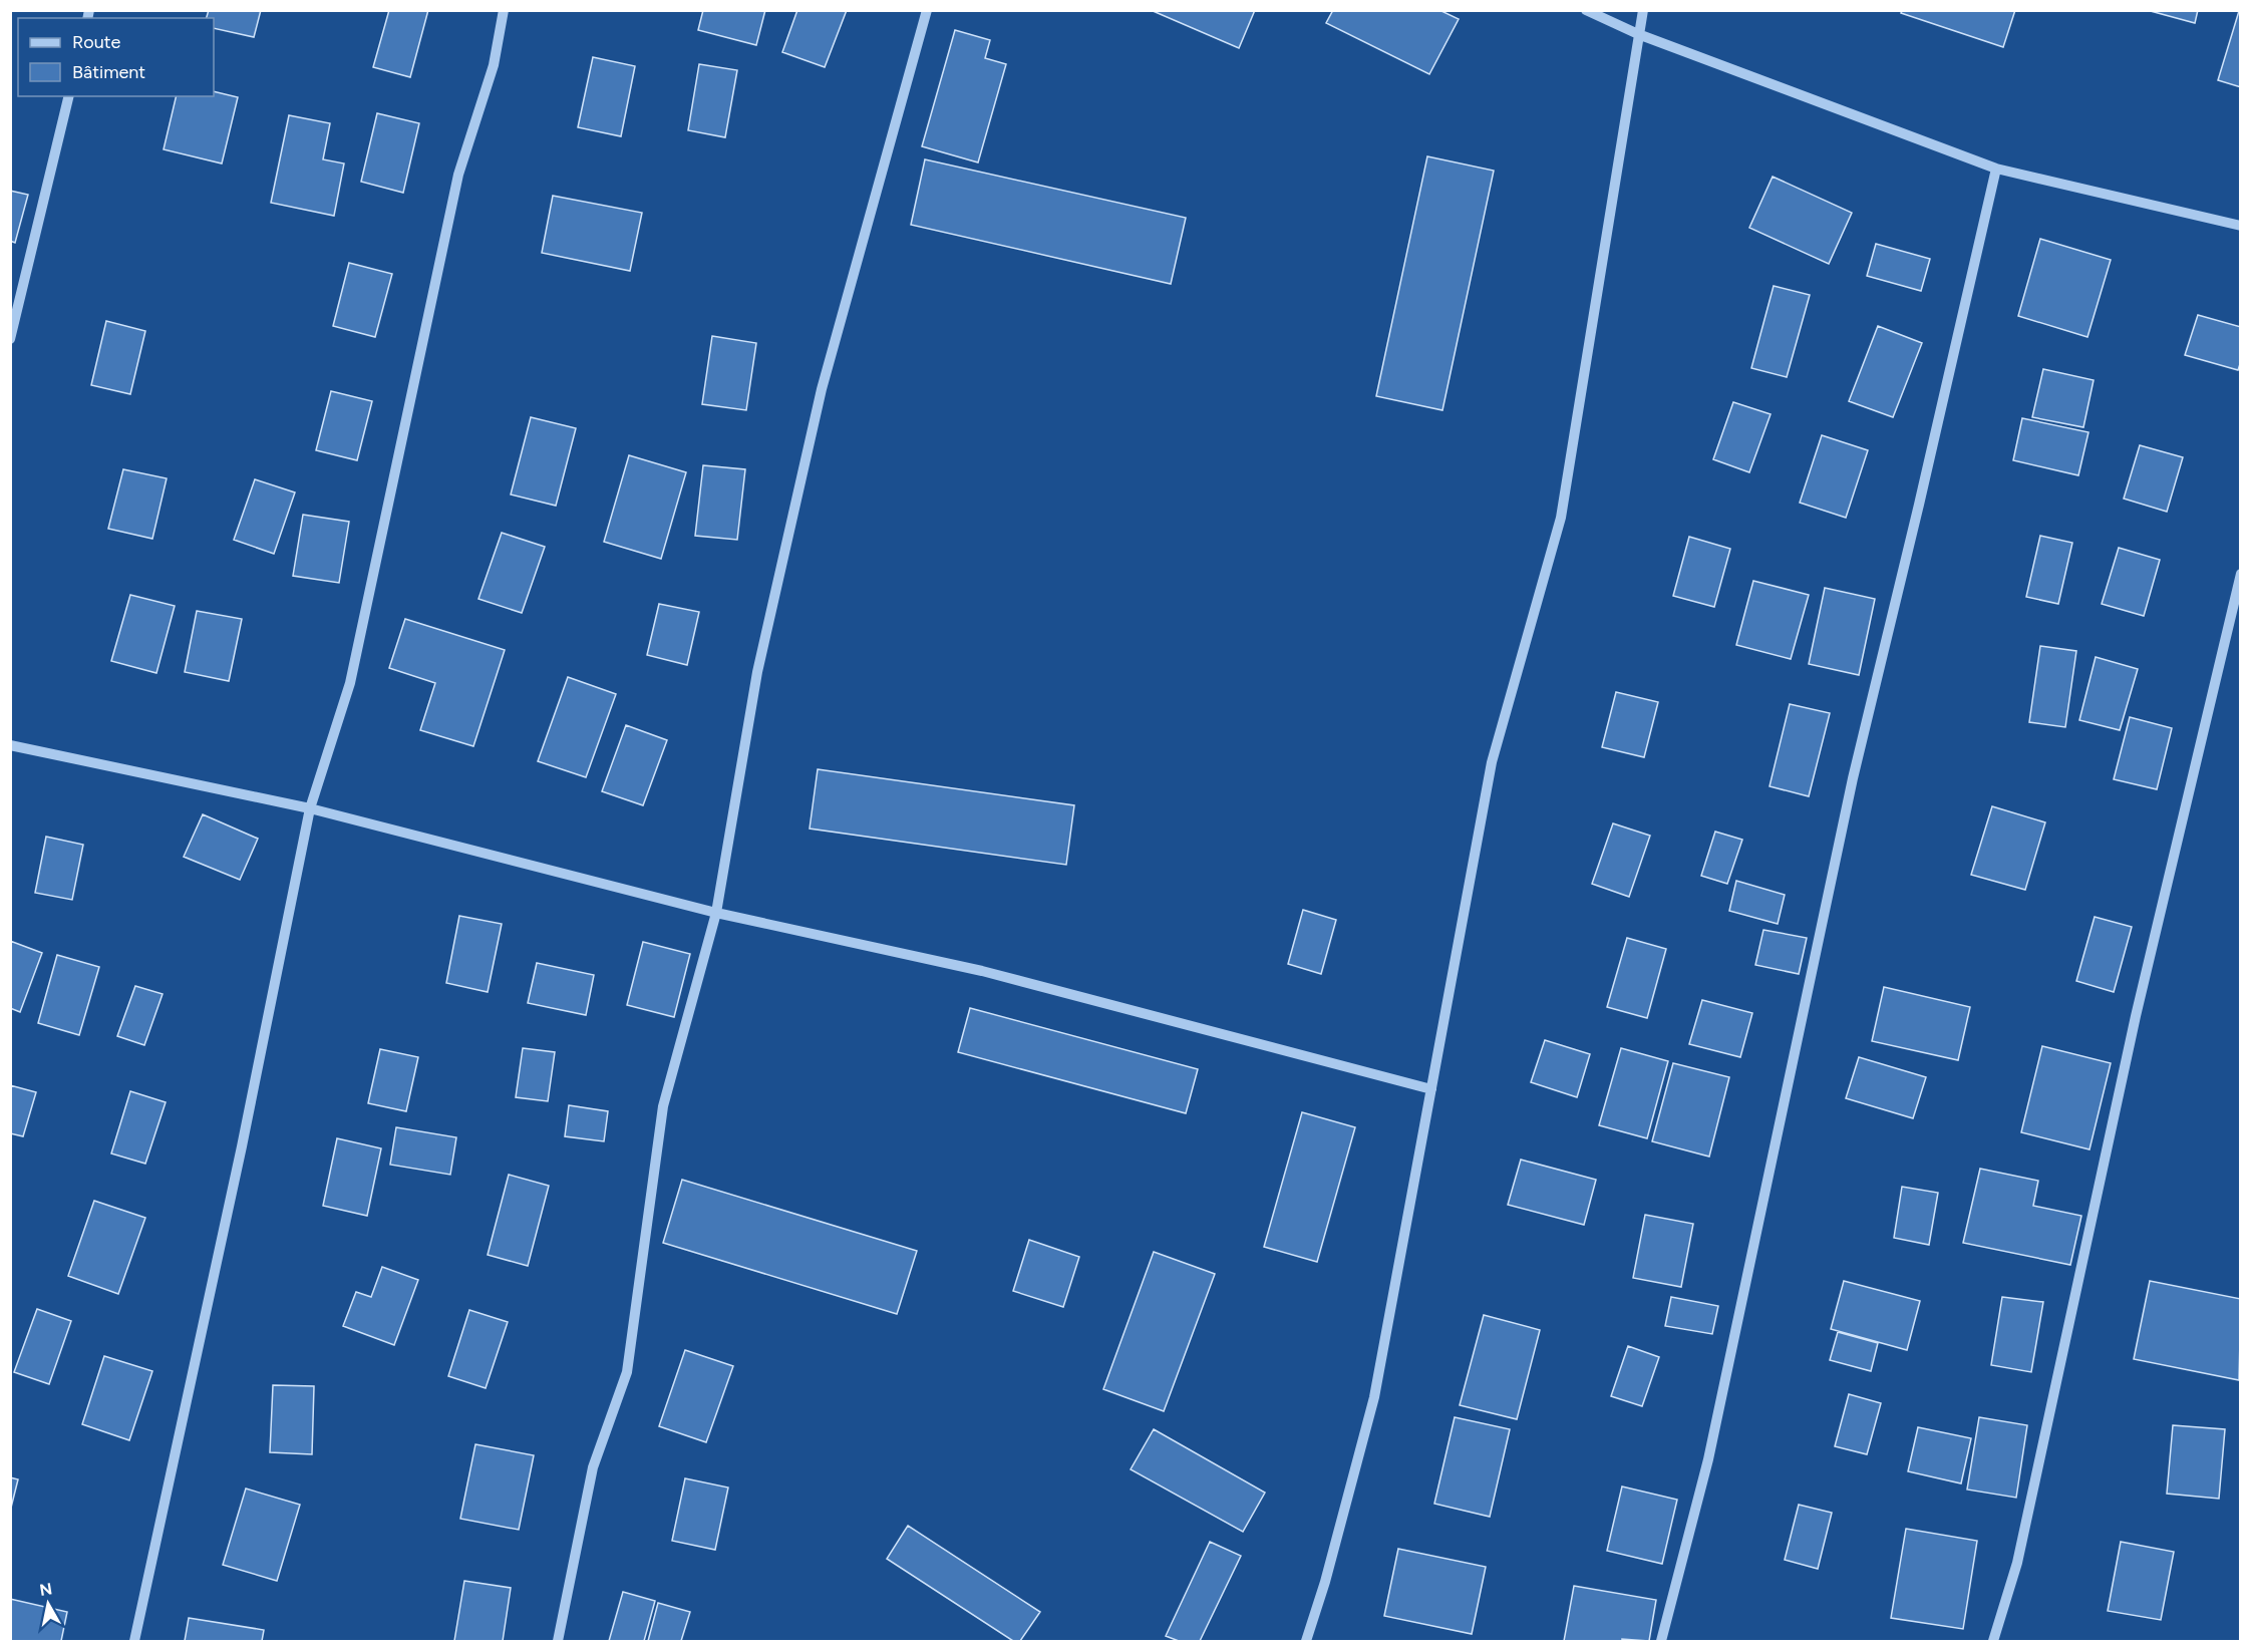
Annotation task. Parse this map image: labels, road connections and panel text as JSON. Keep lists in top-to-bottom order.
{
  "legend": ["Route", "Bâtiment"],
  "north": "top"
}
